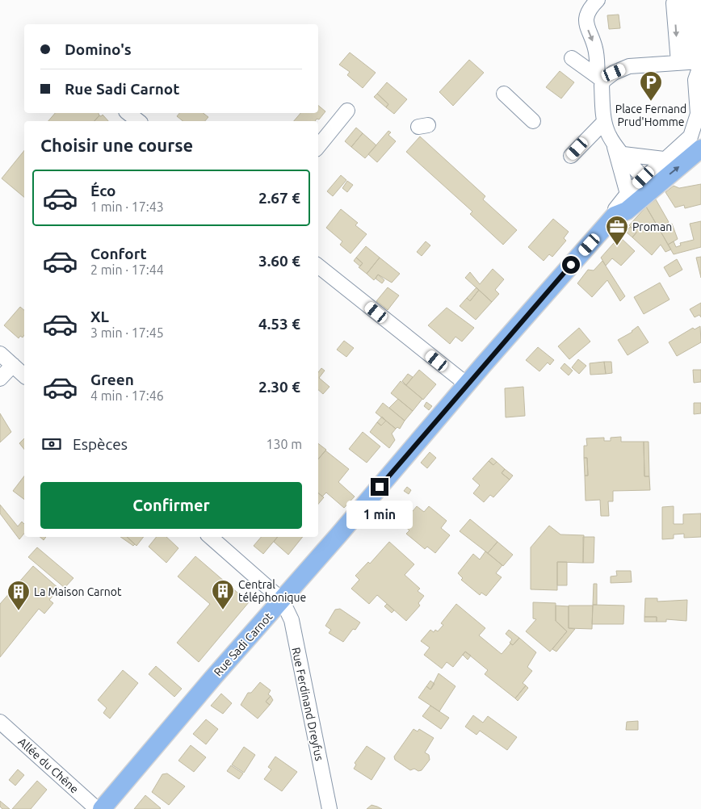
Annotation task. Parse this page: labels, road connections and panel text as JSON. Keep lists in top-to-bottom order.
{
  "streets": {
    "main road": ["Rue Sadi Carnot"],
    "street": ["Rue Ferdinand Dreyfus", "Allée du Chêne"]
  },
  "crossings": [
    ["Rue Sadi Carnot", "Rue Ferdinand Dreyfus"]
  ],
  "places": {
    "parking": ["Place Fernand Prud'Homme"],
    "office": ["Proman"],
    "building": ["Central téléphonique", "La Maison Carnot"]
  },
  "page": {
    "banner": ["Domino's", "Rue Sadi Carnot"],
    "heading": "Choisir une course",
    "list": [
      {
        "name": "Éco",
        "note": "1 min · 17:43",
        "value": "2.67 €"
      },
      {
        "name": "Confort",
        "note": "2 min · 17:44",
        "value": "3.60 €"
      },
      {
        "name": "XL",
        "note": "3 min · 17:45",
        "value": "4.53 €"
      },
      {
        "name": "Green",
        "note": "4 min · 17:46",
        "value": "2.30 €"
      }
    ],
    "pay": ["Espèces", "130 m"],
    "buttons": "Confirmer",
    "bubble": "1 min"
  }
}
